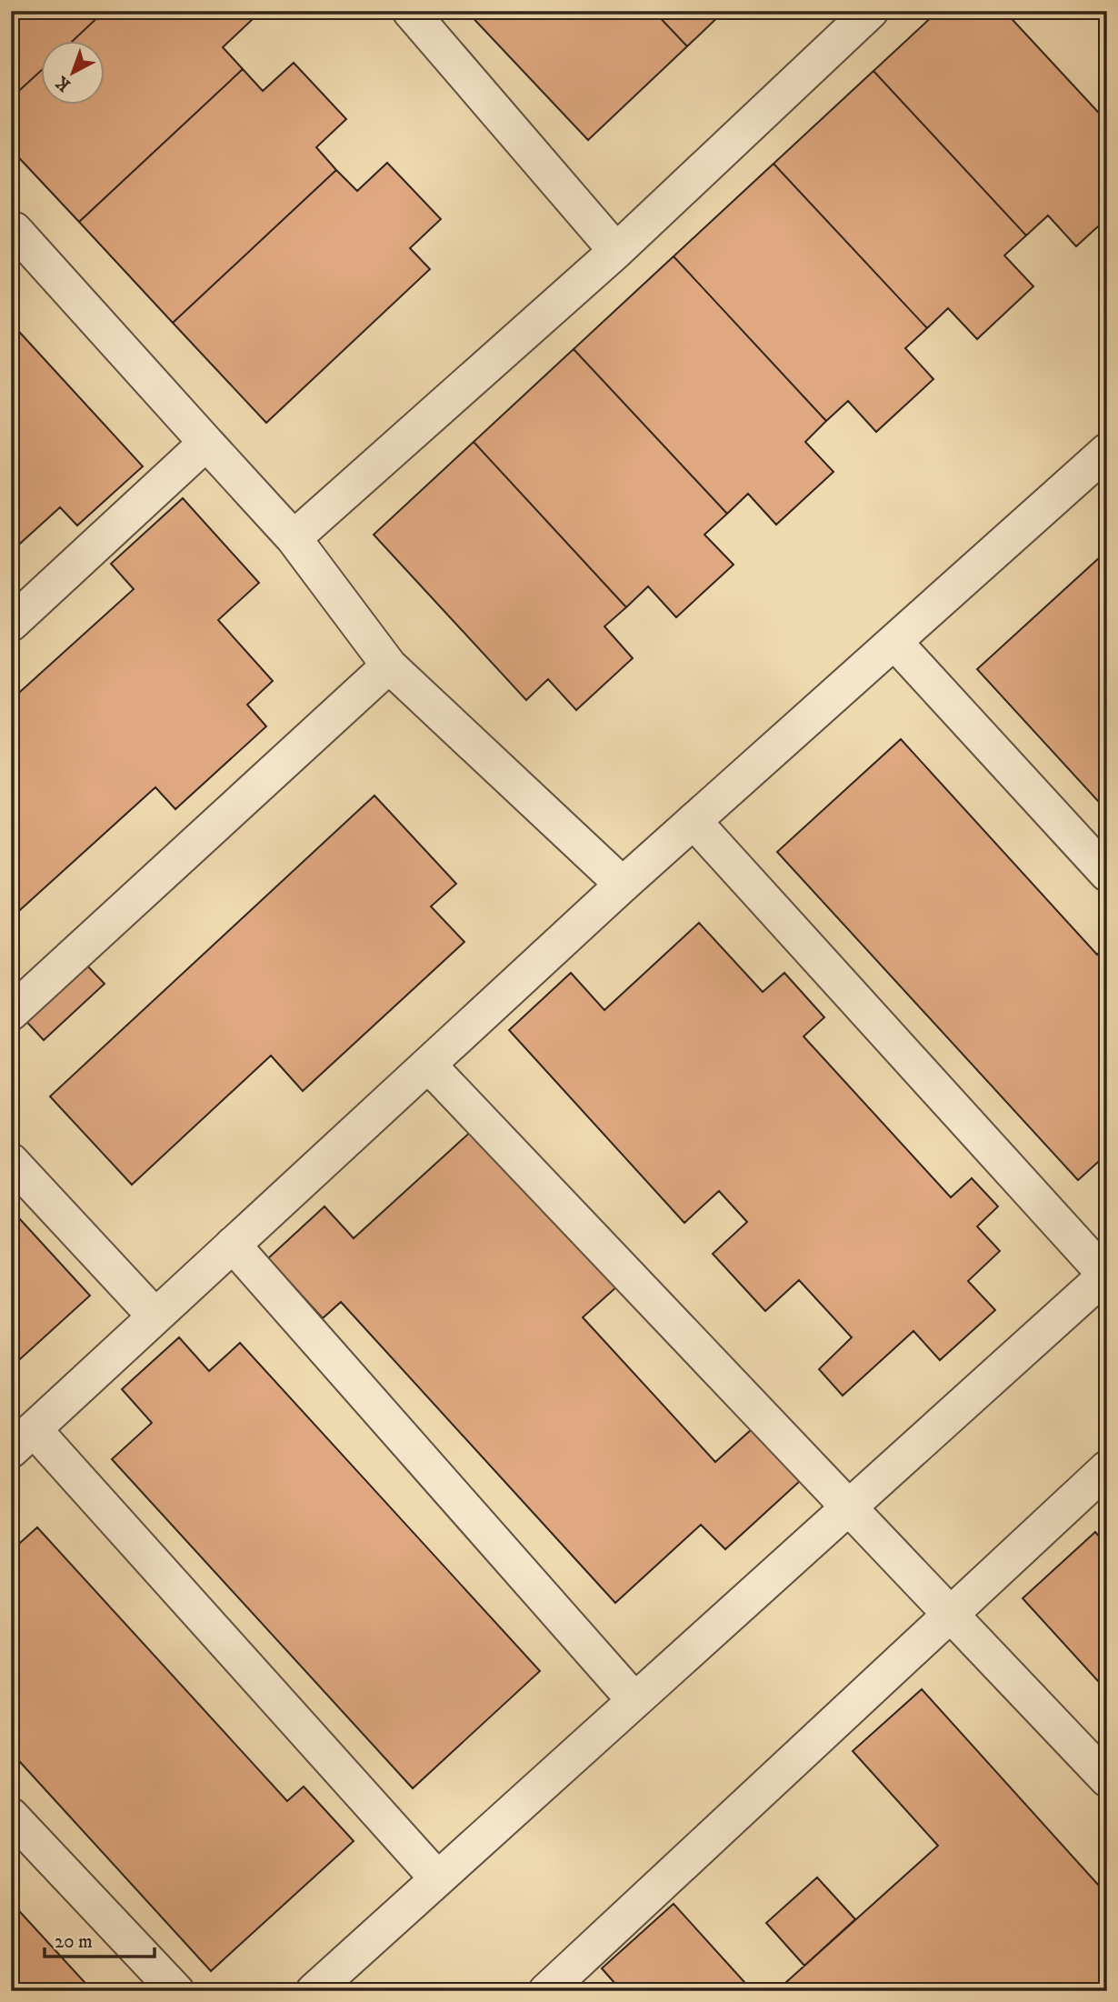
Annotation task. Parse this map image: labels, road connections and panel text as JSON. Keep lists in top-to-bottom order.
{
  "scale_bar": "20 m",
  "north": "bottom left"
}
